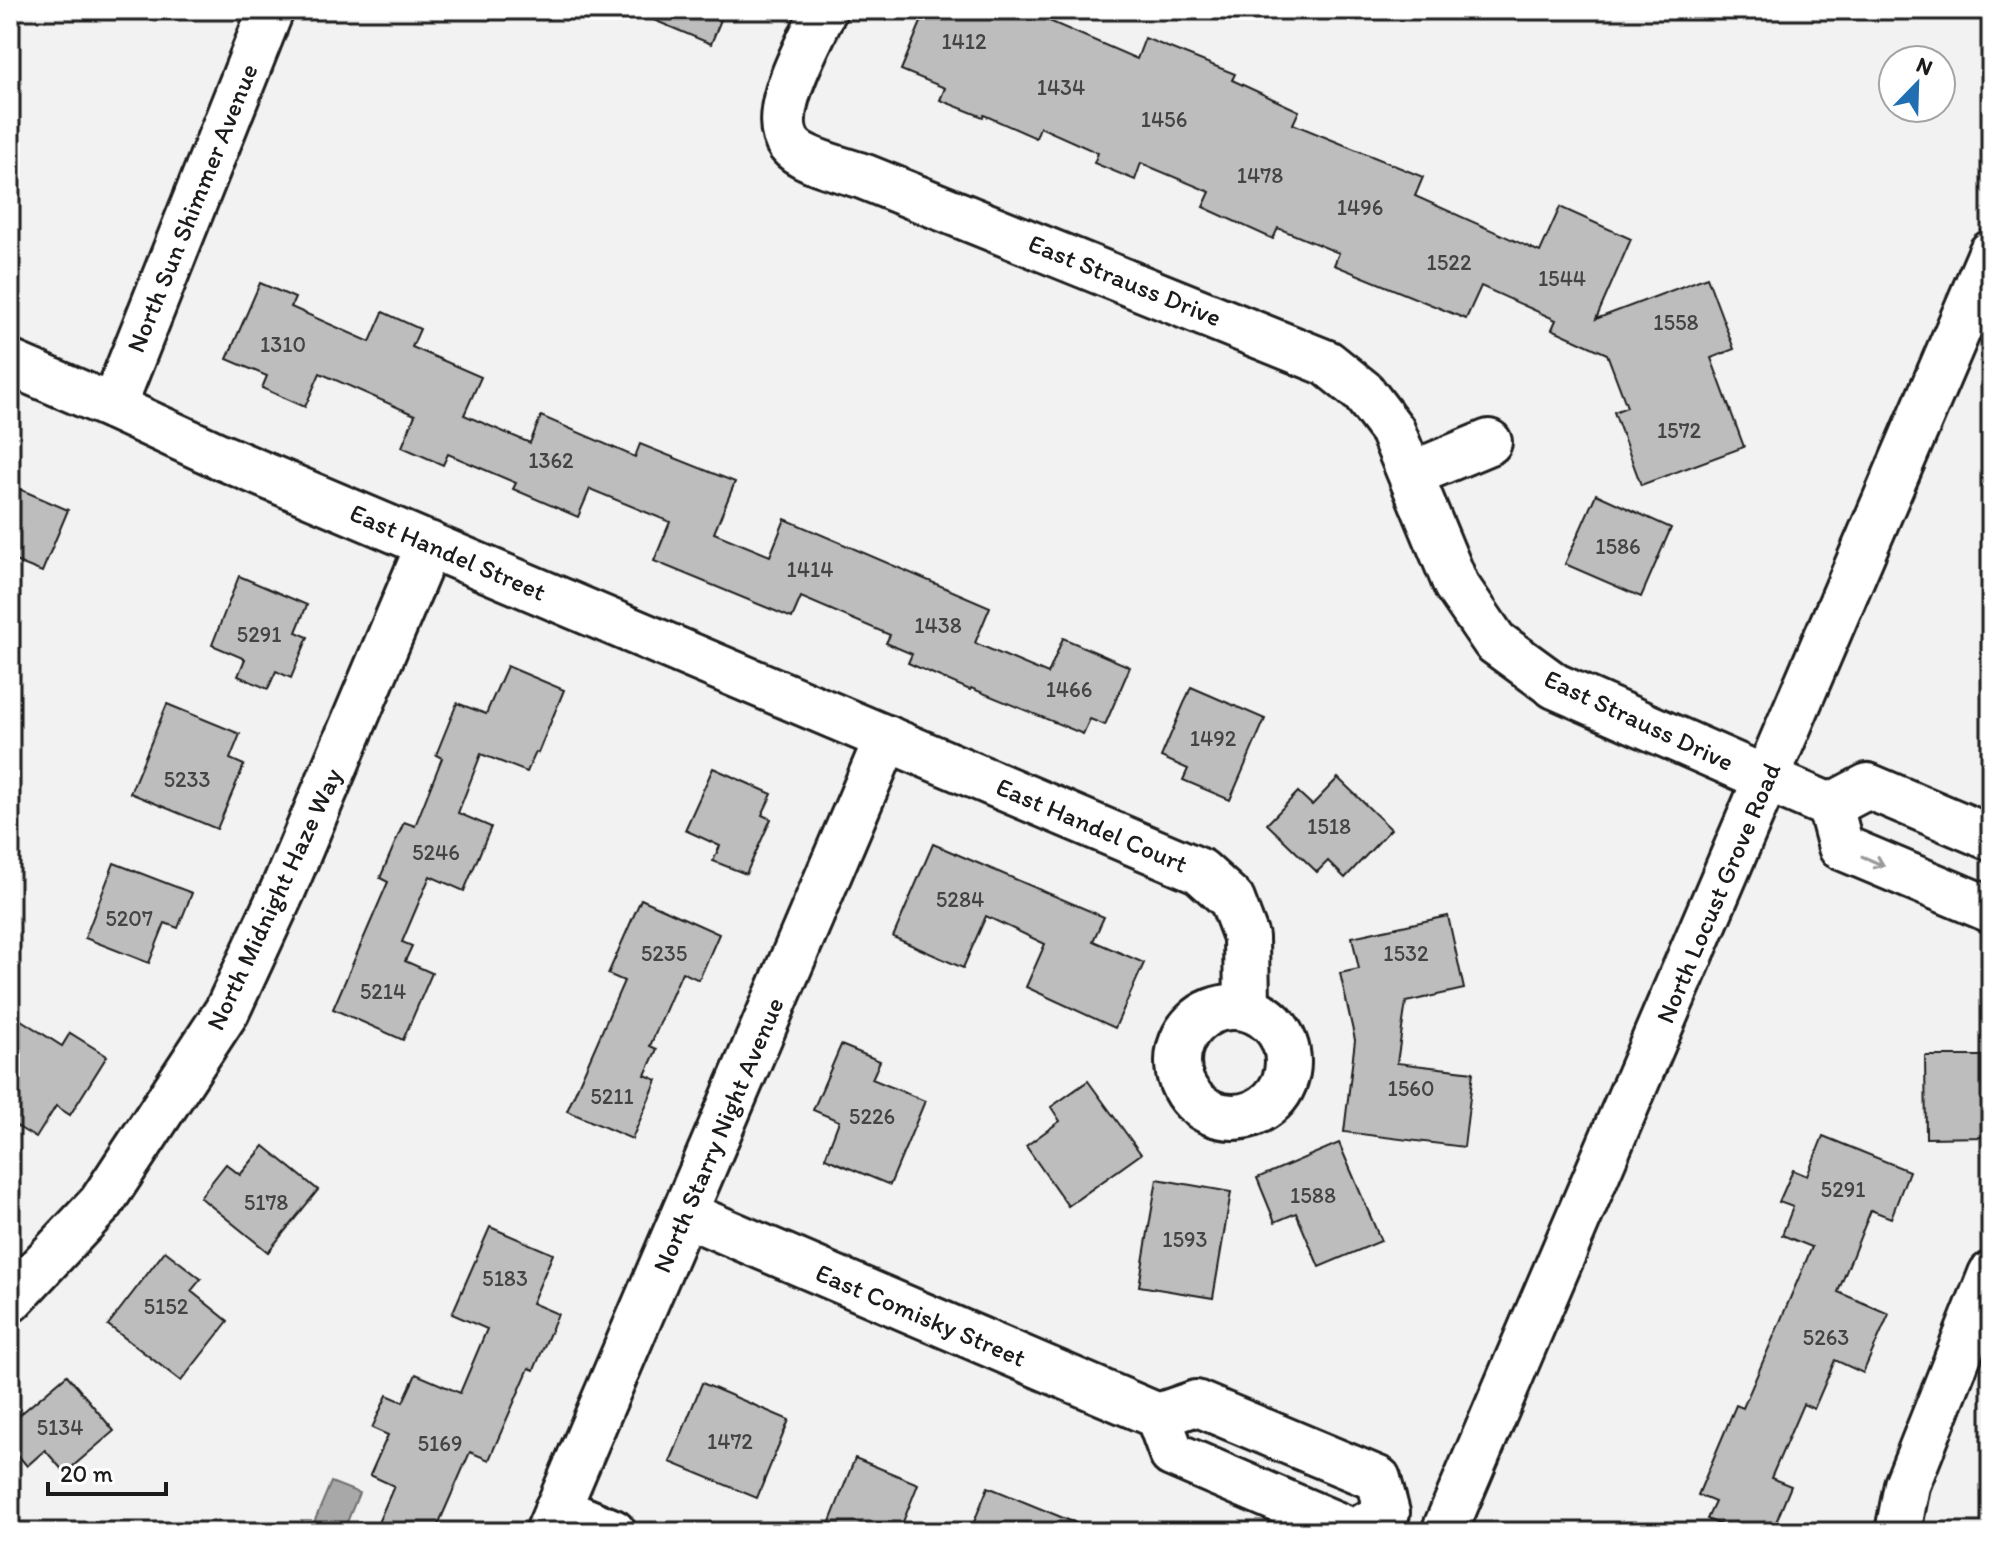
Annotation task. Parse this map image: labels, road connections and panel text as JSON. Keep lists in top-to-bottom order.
{
  "streets": {
    "street": [
      "North Sun Shimmer Avenue",
      "East Strauss Drive",
      "East Handel Street",
      "East Handel Court",
      "North Locust Grove Road",
      "North Midnight Haze Way",
      "North Starry Night Avenue",
      "East Comisky Street"
    ]
  },
  "crossings": [
    ["North Sun Shimmer Avenue", "East Handel Street"],
    ["East Strauss Drive", "North Locust Grove Road"],
    ["East Handel Street", "East Handel Court"],
    ["East Handel Street", "North Midnight Haze Way"],
    ["East Handel Street", "North Starry Night Avenue"],
    ["East Handel Court", "North Starry Night Avenue"],
    ["North Starry Night Avenue", "East Comisky Street"]
  ],
  "house_numbers": [
    "1412",
    "1434",
    "1456",
    "1478",
    "1496",
    "1522",
    "1544",
    "1558",
    "1310",
    "1572",
    "1362",
    "1586",
    "1414",
    "1438",
    "5291",
    "1466",
    "1492",
    "5233",
    "1518",
    "5246",
    "5284",
    "5207",
    "5235",
    "1532",
    "5214",
    "1560",
    "5211",
    "5226",
    "5291",
    "1588",
    "5178",
    "1593",
    "5183",
    "5152",
    "5263",
    "5134",
    "1472",
    "5169"
  ],
  "scale_bar": "20 m",
  "north": "top right"
}
